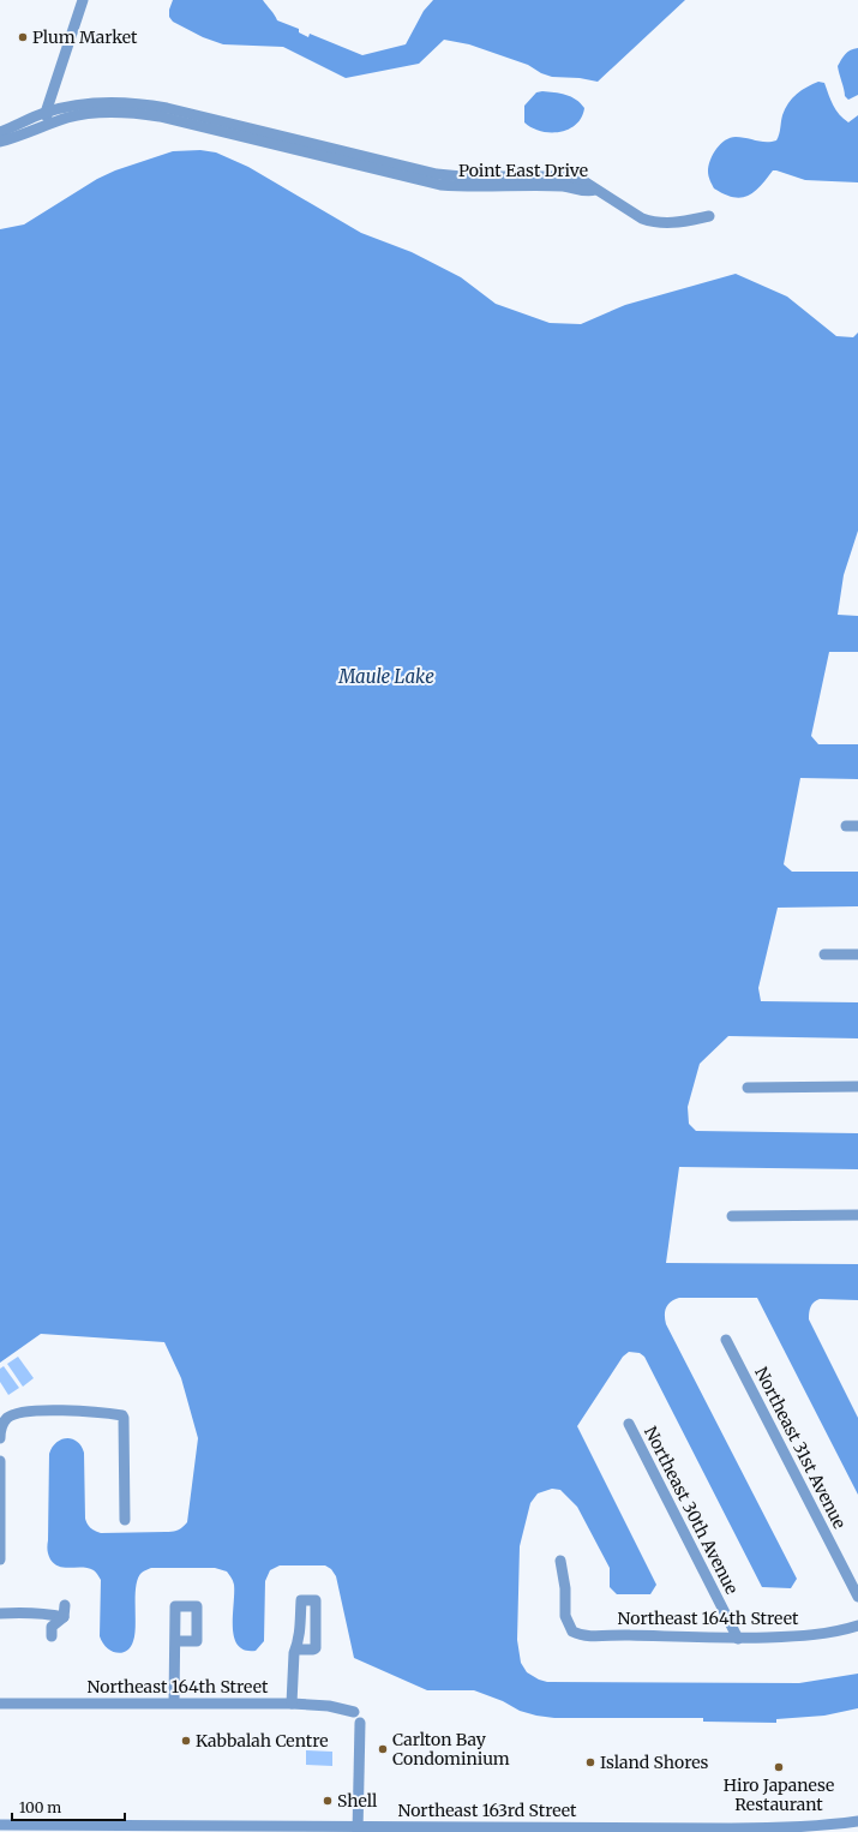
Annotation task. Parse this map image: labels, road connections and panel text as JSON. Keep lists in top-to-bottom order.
{
  "streets": {
    "street": [
      "Point East Drive",
      "Northeast 31st Avenue",
      "Northeast 30th Avenue",
      "Northeast 164th Street",
      "Northeast 163rd Street"
    ]
  },
  "crossings": [
    ["Northeast 30th Avenue", "Northeast 164th Street"]
  ],
  "water": ["Maule Lake"],
  "places": [
    "Plum Market",
    "Kabbalah Centre",
    "Carlton Bay Condominium",
    "Island Shores",
    "Hiro Japanese Restaurant",
    "Shell"
  ],
  "scale_bar": "100 m"
}
